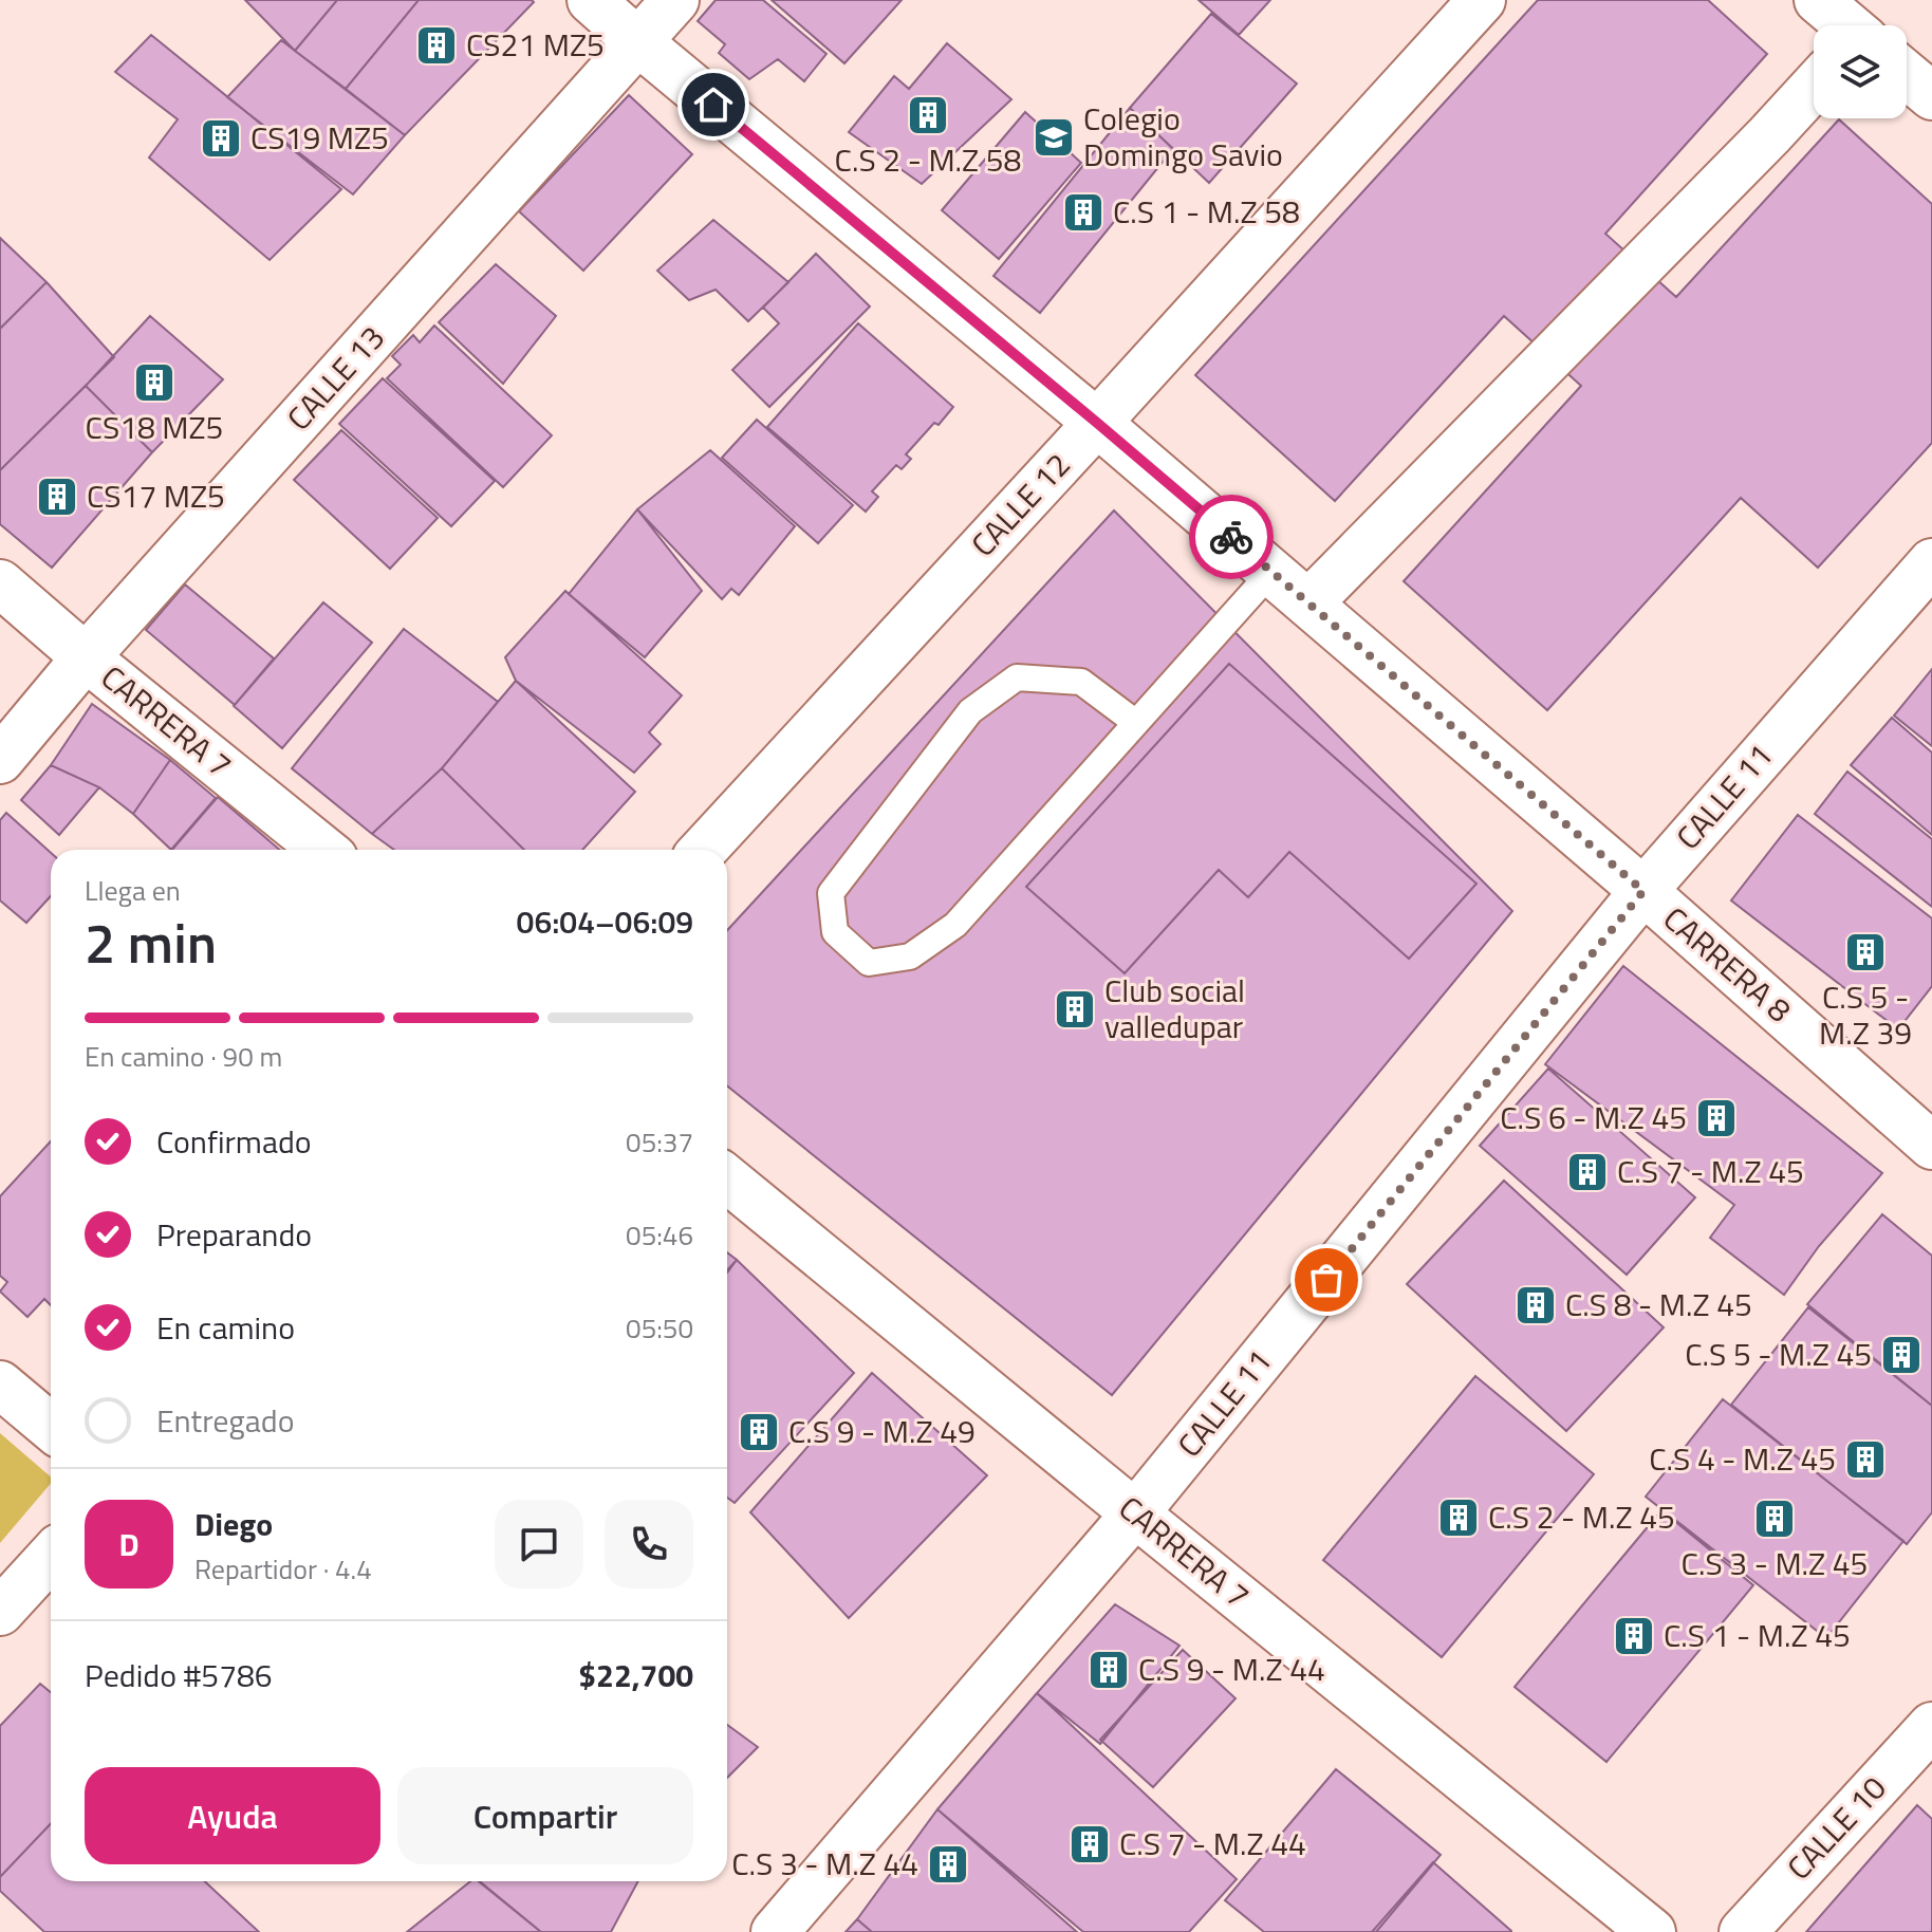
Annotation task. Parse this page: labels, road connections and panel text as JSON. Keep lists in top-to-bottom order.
{
  "streets": {
    "street": [
      "CALLE 13",
      "CALLE 12",
      "CARRERA 7",
      "CALLE 11",
      "CARRERA 8",
      "CALLE 10"
    ]
  },
  "crossings": [
    ["CALLE 13", "CARRERA 7"],
    ["CALLE 13", "CARRERA 8"],
    ["CALLE 12", "CARRERA 8"],
    ["CARRERA 7", "CALLE 11"],
    ["CALLE 11", "CARRERA 8"]
  ],
  "places": {
    "building": [
      "CS21 MZ5",
      "C.S 2 - M.Z 58",
      "CS19 MZ5",
      "C.S 1 - M.Z 58",
      "CS18 MZ5",
      "CS17 MZ5",
      "C.S 5 - M.Z 39",
      "Club social valledupar",
      "C.S 6 - M.Z 45",
      "C.S 7 - M.Z 45",
      "C.S 8 - M.Z 45",
      "C.S 5 - M.Z 45",
      "C.S 9 - M.Z 49",
      "C.S 4 - M.Z 45",
      "C.S 2 - M.Z 45",
      "C.S 3 - M.Z 45",
      "C.S 1 - M.Z 45",
      "C.S 9 - M.Z 44",
      "C.S 7 - M.Z 44",
      "C.S 3 - M.Z 44"
    ],
    "school or university": ["Colegio Domingo Savio"]
  },
  "page": {
    "heading": ["2 min", "Llega en", "06:04–06:09"],
    "panel": [
      "Diego",
      "Repartidor · 4.4",
      "Pedido #5786",
      "$22,700"
    ],
    "bar": "En camino · 90 m",
    "list": [
      ["Confirmado", "05:37"],
      ["Preparando", "05:46"],
      ["En camino", "05:50"],
      "Entregado"
    ],
    "round": "D",
    "buttons": ["Ayuda", "Compartir"]
  }
}
